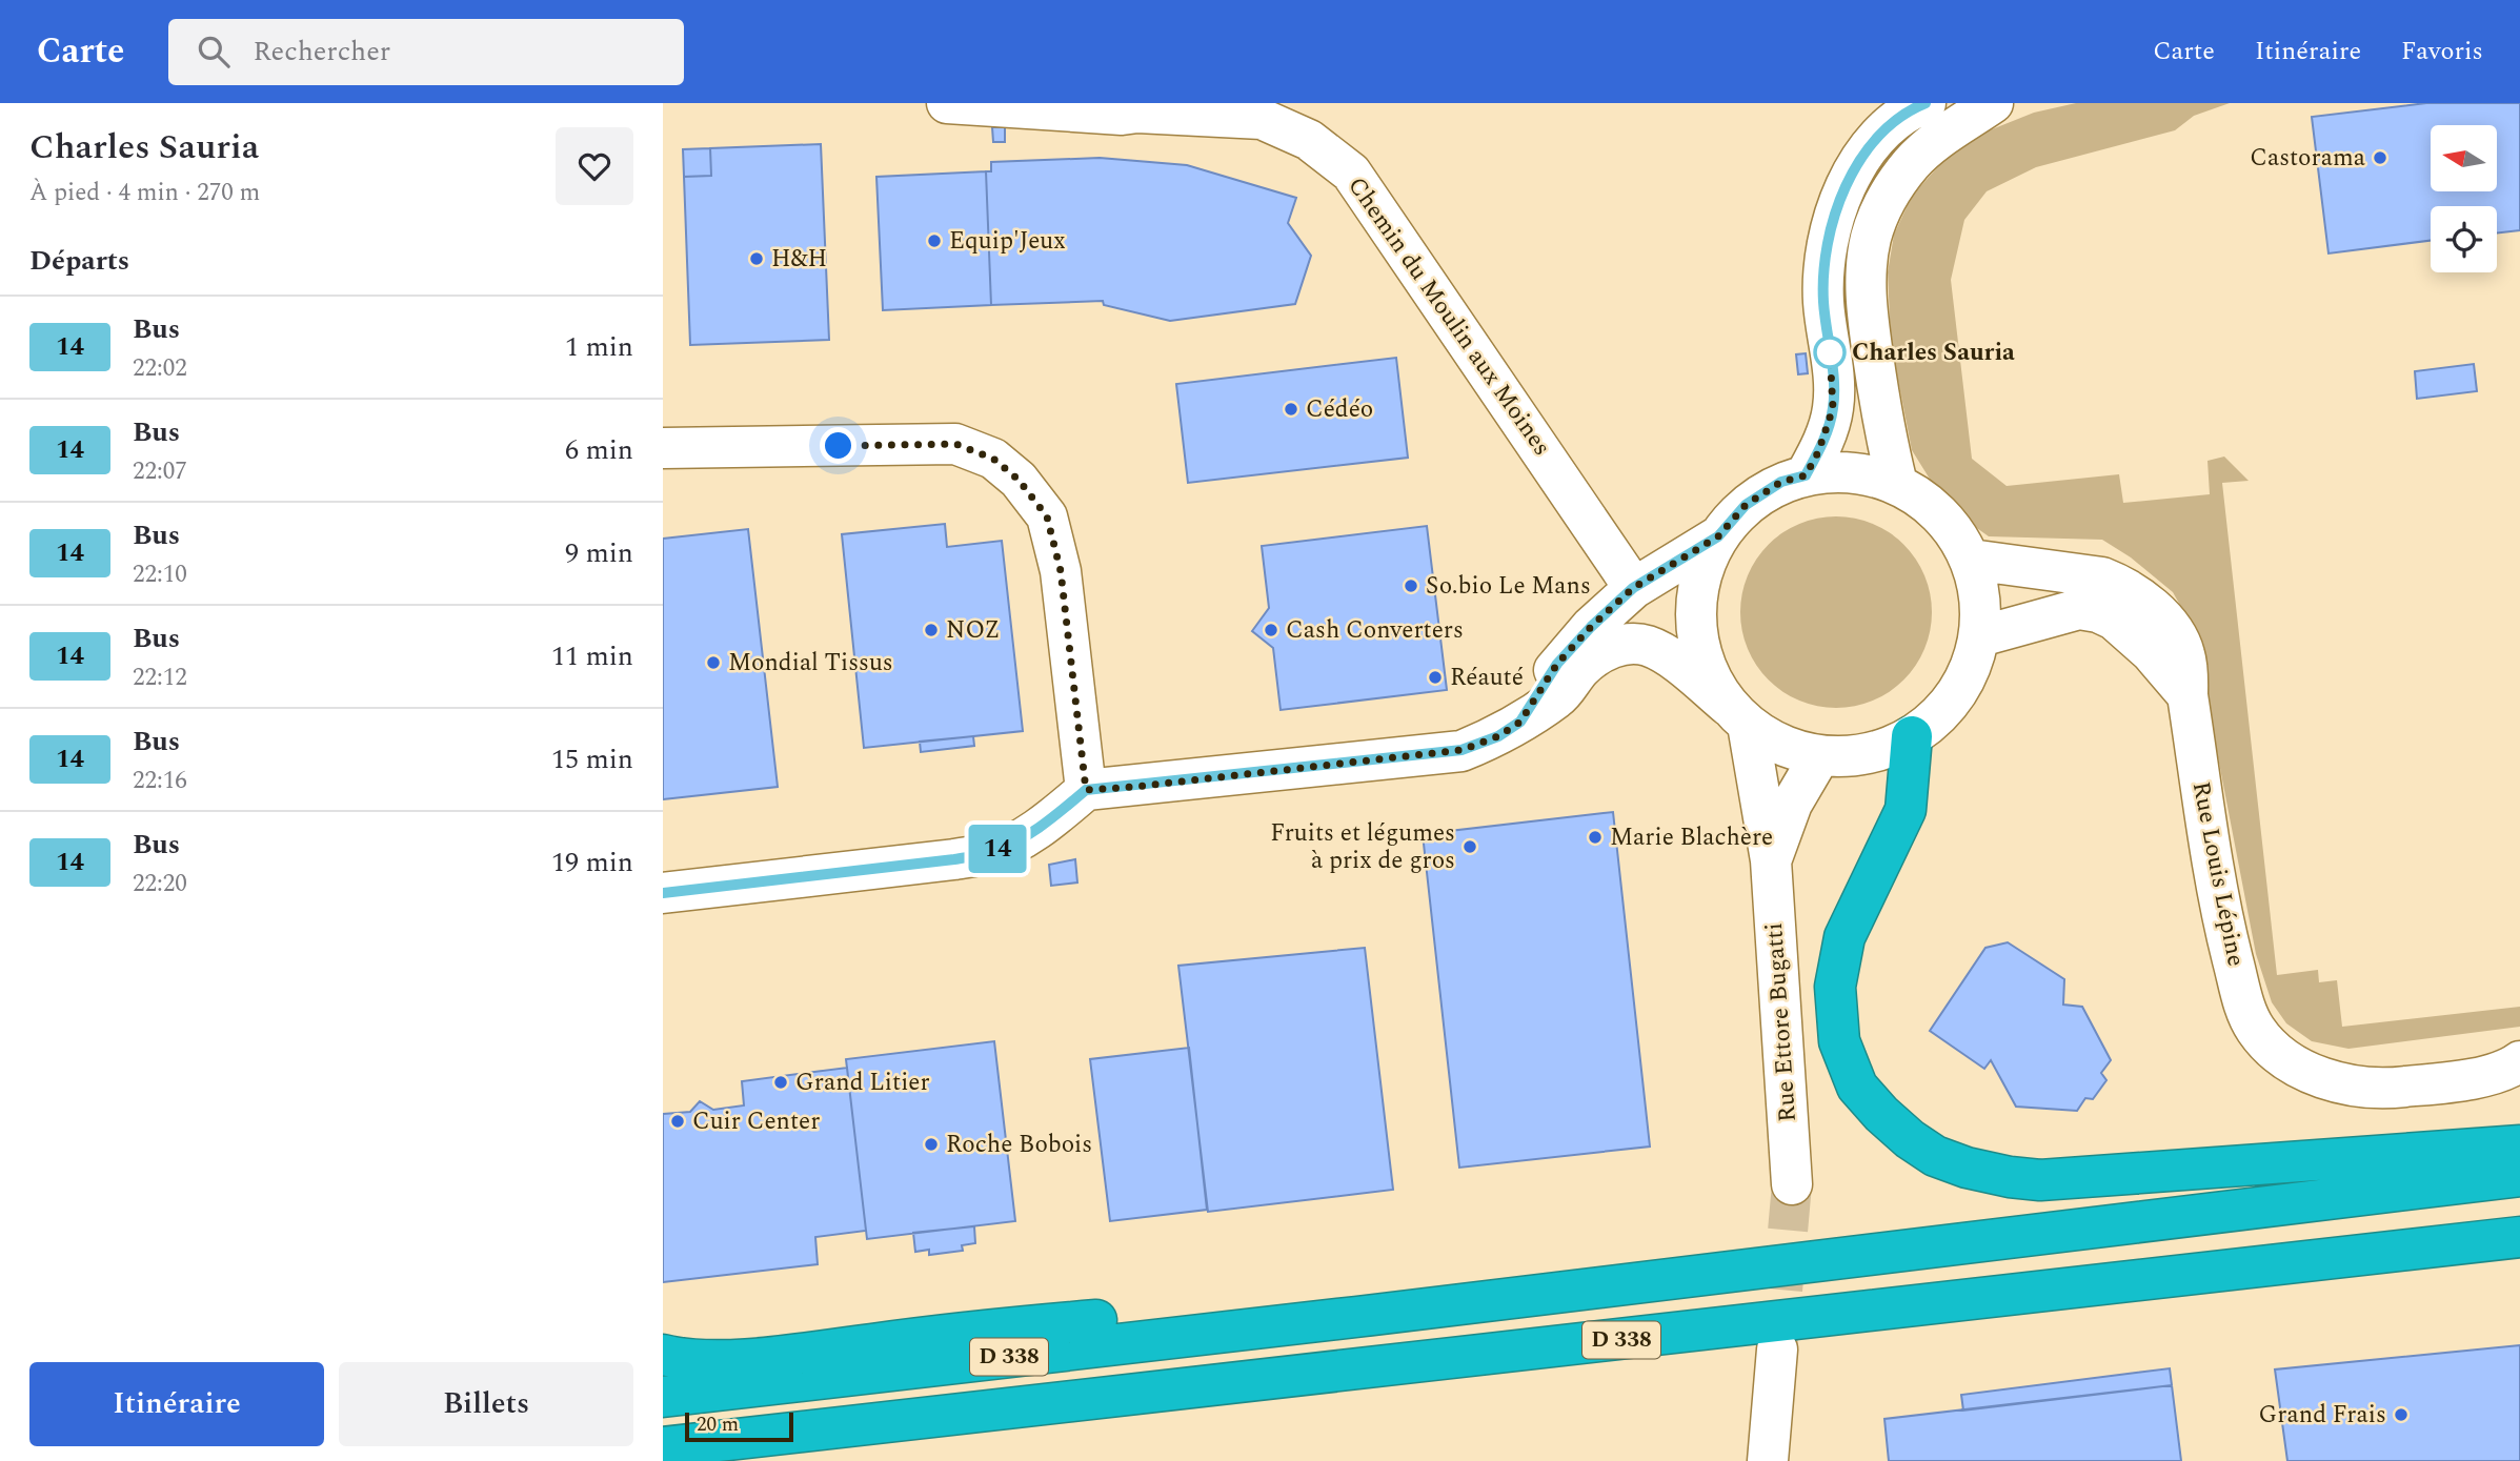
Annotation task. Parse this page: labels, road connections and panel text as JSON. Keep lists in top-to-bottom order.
{
  "streets": {
    "highway": ["D 338"],
    "street": ["Chemin du Moulin aux Moines", "Rue Louis Lépine", "Rue Ettore Bugatti"]
  },
  "places": [
    "Castorama",
    "Equip'Jeux",
    "H&H",
    "Charles Sauria",
    "Cédéo",
    "So.bio Le Mans",
    "NOZ",
    "Cash Converters",
    "Mondial Tissus",
    "Réauté",
    "Marie Blachère",
    "Fruits et légumes à prix de gros",
    "Grand Litier",
    "Cuir Center",
    "Roche Bobois",
    "Grand Frais"
  ],
  "lines": ["bus line 14"],
  "scale_bar": "20 m",
  "north": "left",
  "page": {
    "header": "Carte",
    "search": "Rechercher",
    "nav": ["Carte", "Itinéraire", "Favoris"],
    "heading": [
      ["Charles Sauria", "À pied · 4 min · 270 m"],
      "Départs"
    ],
    "on_map": "14",
    "list": [
      {
        "mark": "14",
        "name": "Bus",
        "note": "22:02",
        "value": "1 min"
      },
      {
        "mark": "14",
        "name": "Bus",
        "note": "22:07",
        "value": "6 min"
      },
      {
        "mark": "14",
        "name": "Bus",
        "note": "22:10",
        "value": "9 min"
      },
      {
        "mark": "14",
        "name": "Bus",
        "note": "22:12",
        "value": "11 min"
      },
      {
        "mark": "14",
        "name": "Bus",
        "note": "22:16",
        "value": "15 min"
      },
      {
        "mark": "14",
        "name": "Bus",
        "note": "22:20",
        "value": "19 min"
      }
    ],
    "buttons": ["Itinéraire", "Billets"],
    "scale": "20 m"
  }
}
